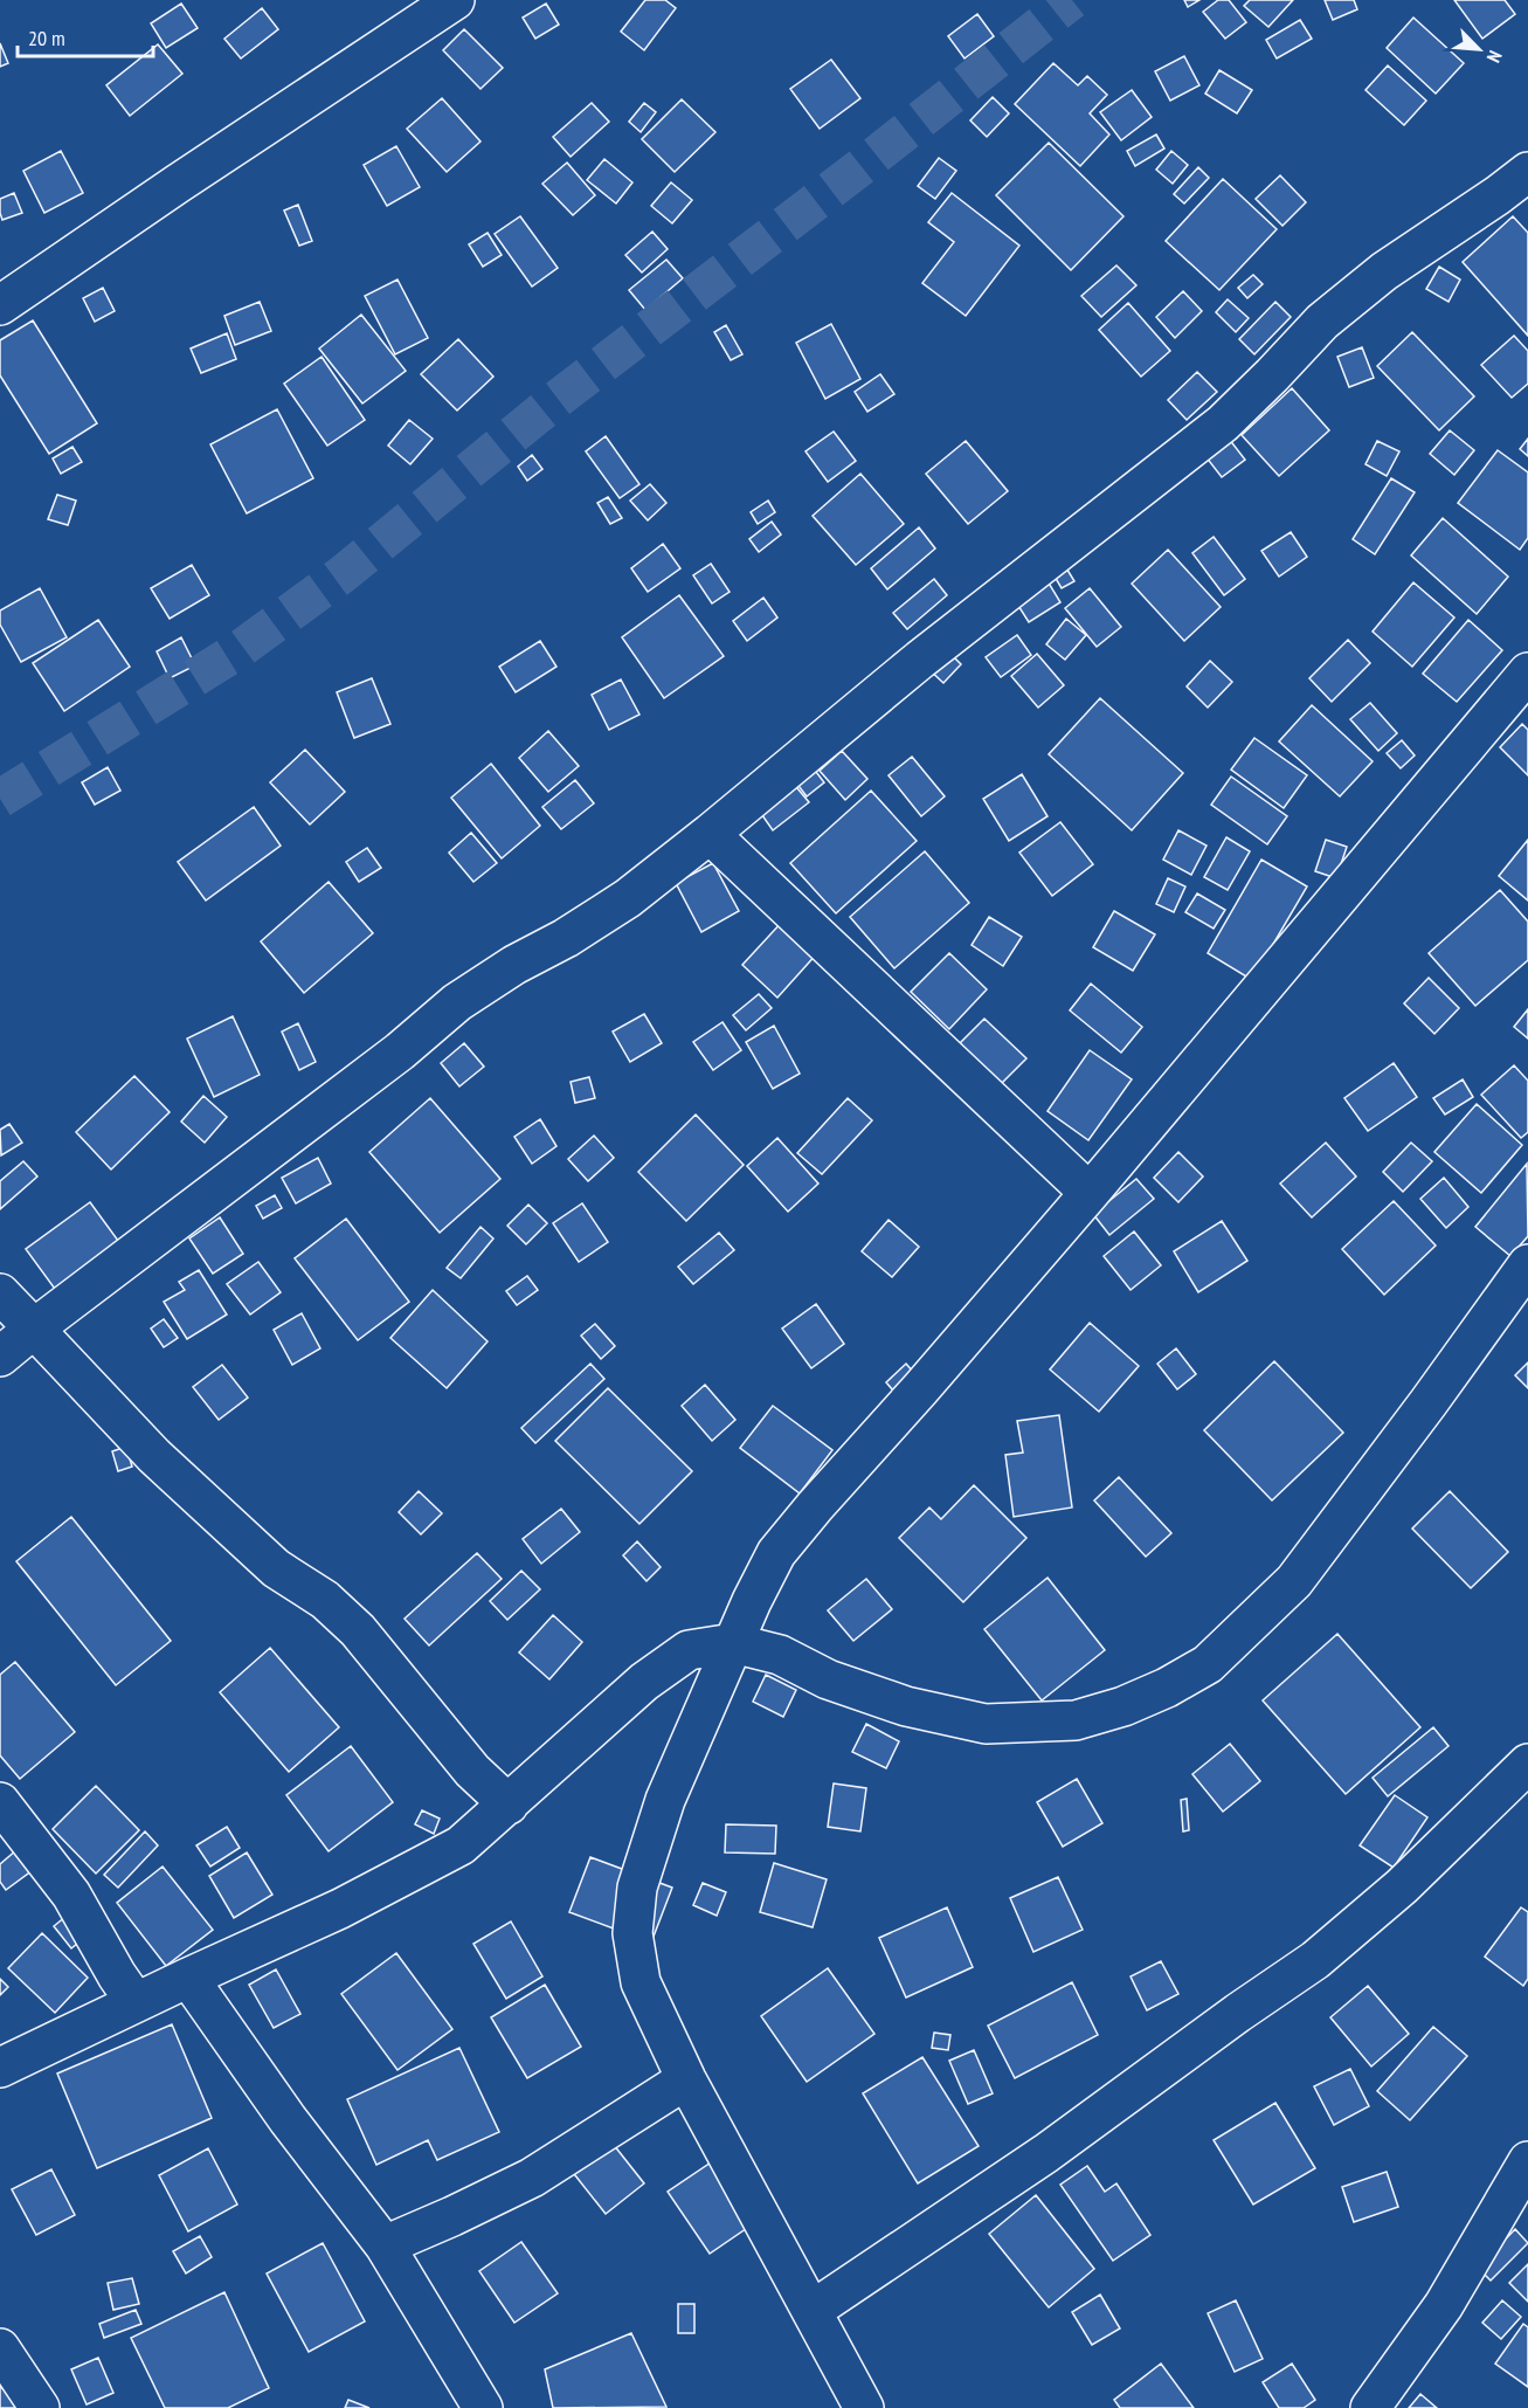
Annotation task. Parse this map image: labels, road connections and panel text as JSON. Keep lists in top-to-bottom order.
{
  "scale_bar": "20 m",
  "north": "bottom right"
}
